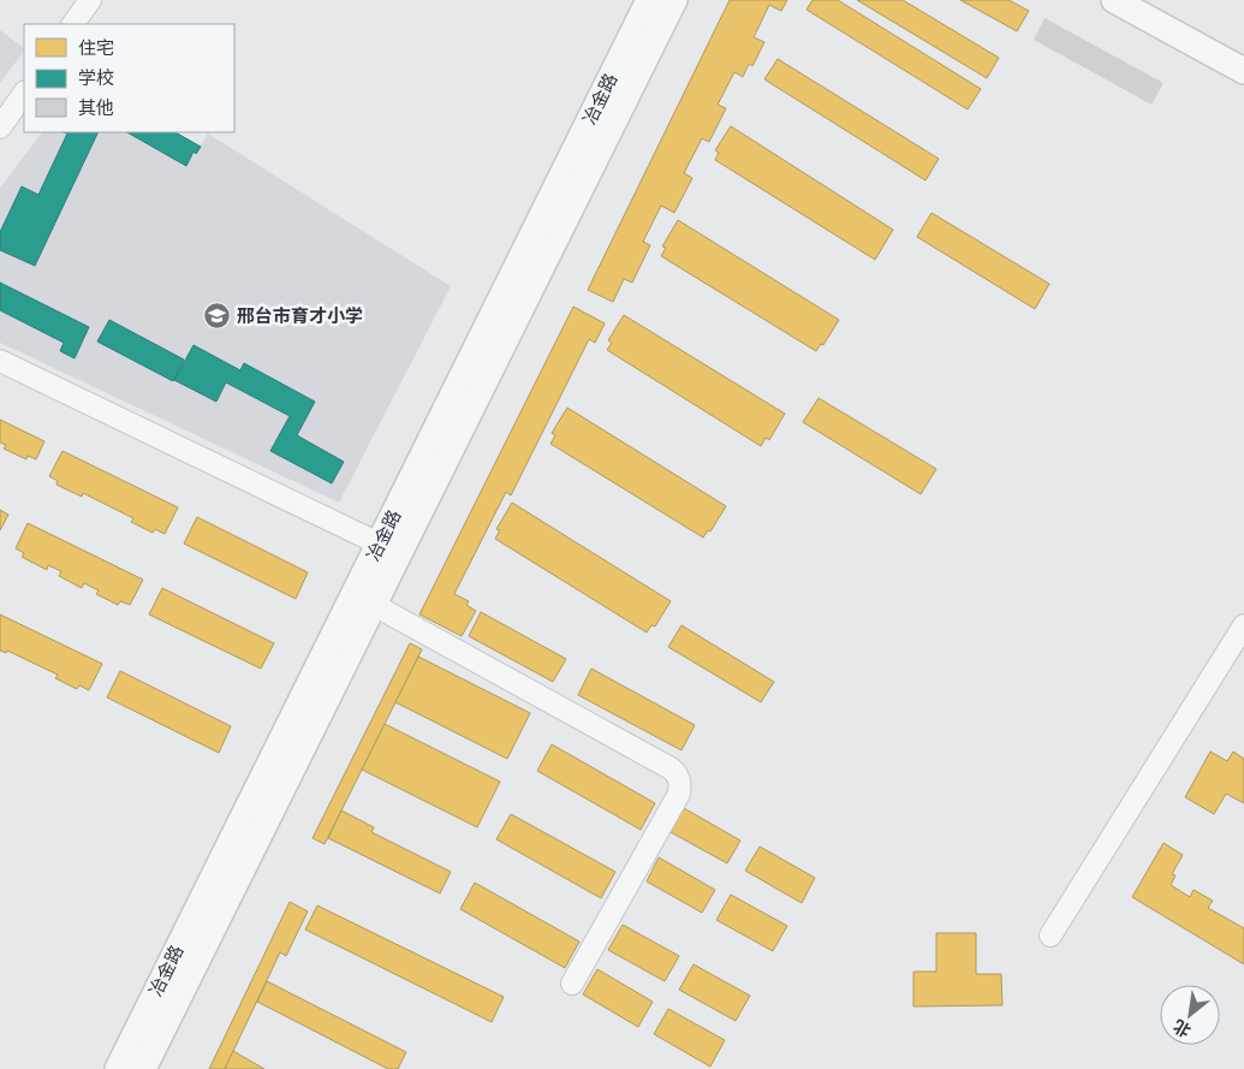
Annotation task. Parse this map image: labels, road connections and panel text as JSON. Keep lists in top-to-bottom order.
{
  "streets": {
    "street": ["冶金路"]
  },
  "places": {
    "school or university": ["邢台市育才小学"]
  },
  "legend": ["住宅", "学校", "其他"],
  "north": "bottom left"
}
